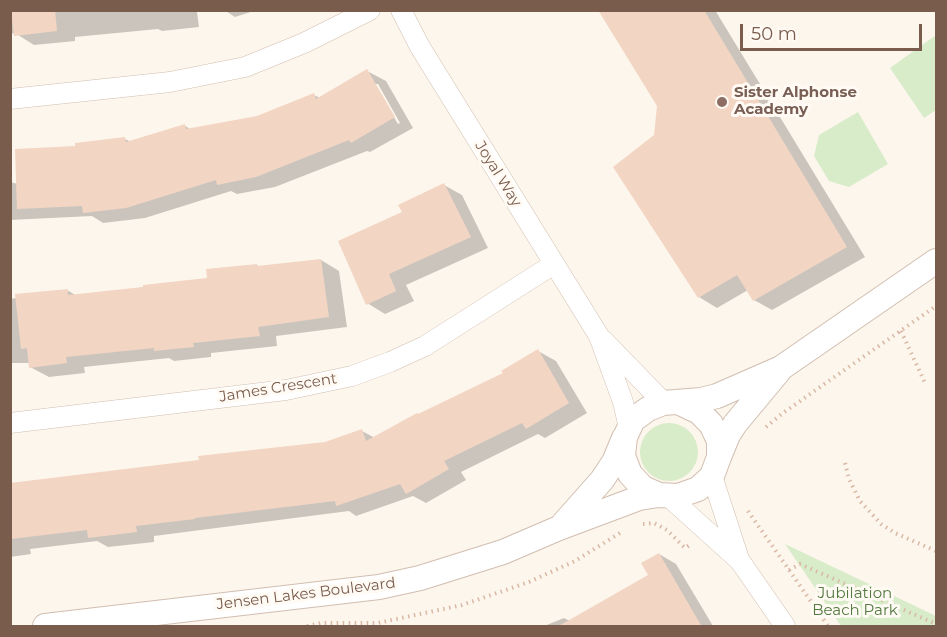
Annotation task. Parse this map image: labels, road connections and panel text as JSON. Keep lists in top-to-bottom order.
{
  "streets": {
    "street": ["Joyal Way", "James Crescent", "Jensen Lakes Boulevard"]
  },
  "crossings": [
    ["Joyal Way", "James Crescent"],
    ["Joyal Way", "Jensen Lakes Boulevard"]
  ],
  "parks": ["Jubilation Beach Park"],
  "places": ["Sister Alphonse Academy"],
  "scale_bar": "50 m"
}
